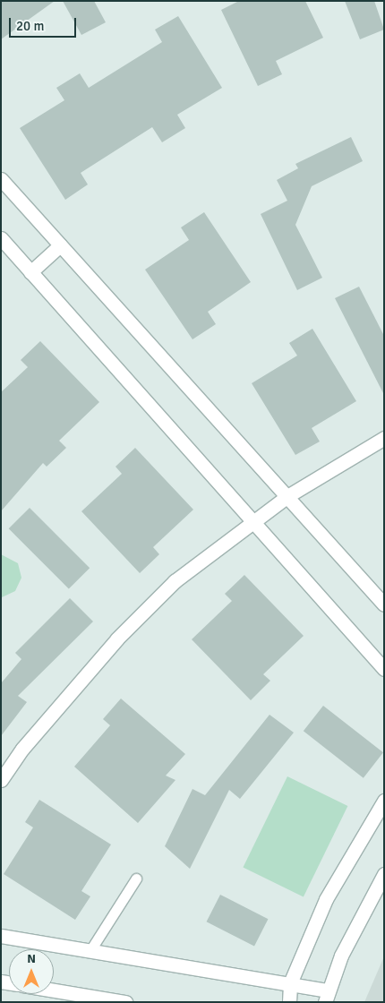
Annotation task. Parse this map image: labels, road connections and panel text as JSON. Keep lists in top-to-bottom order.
{
  "scale_bar": "20 m",
  "north": "top"
}
